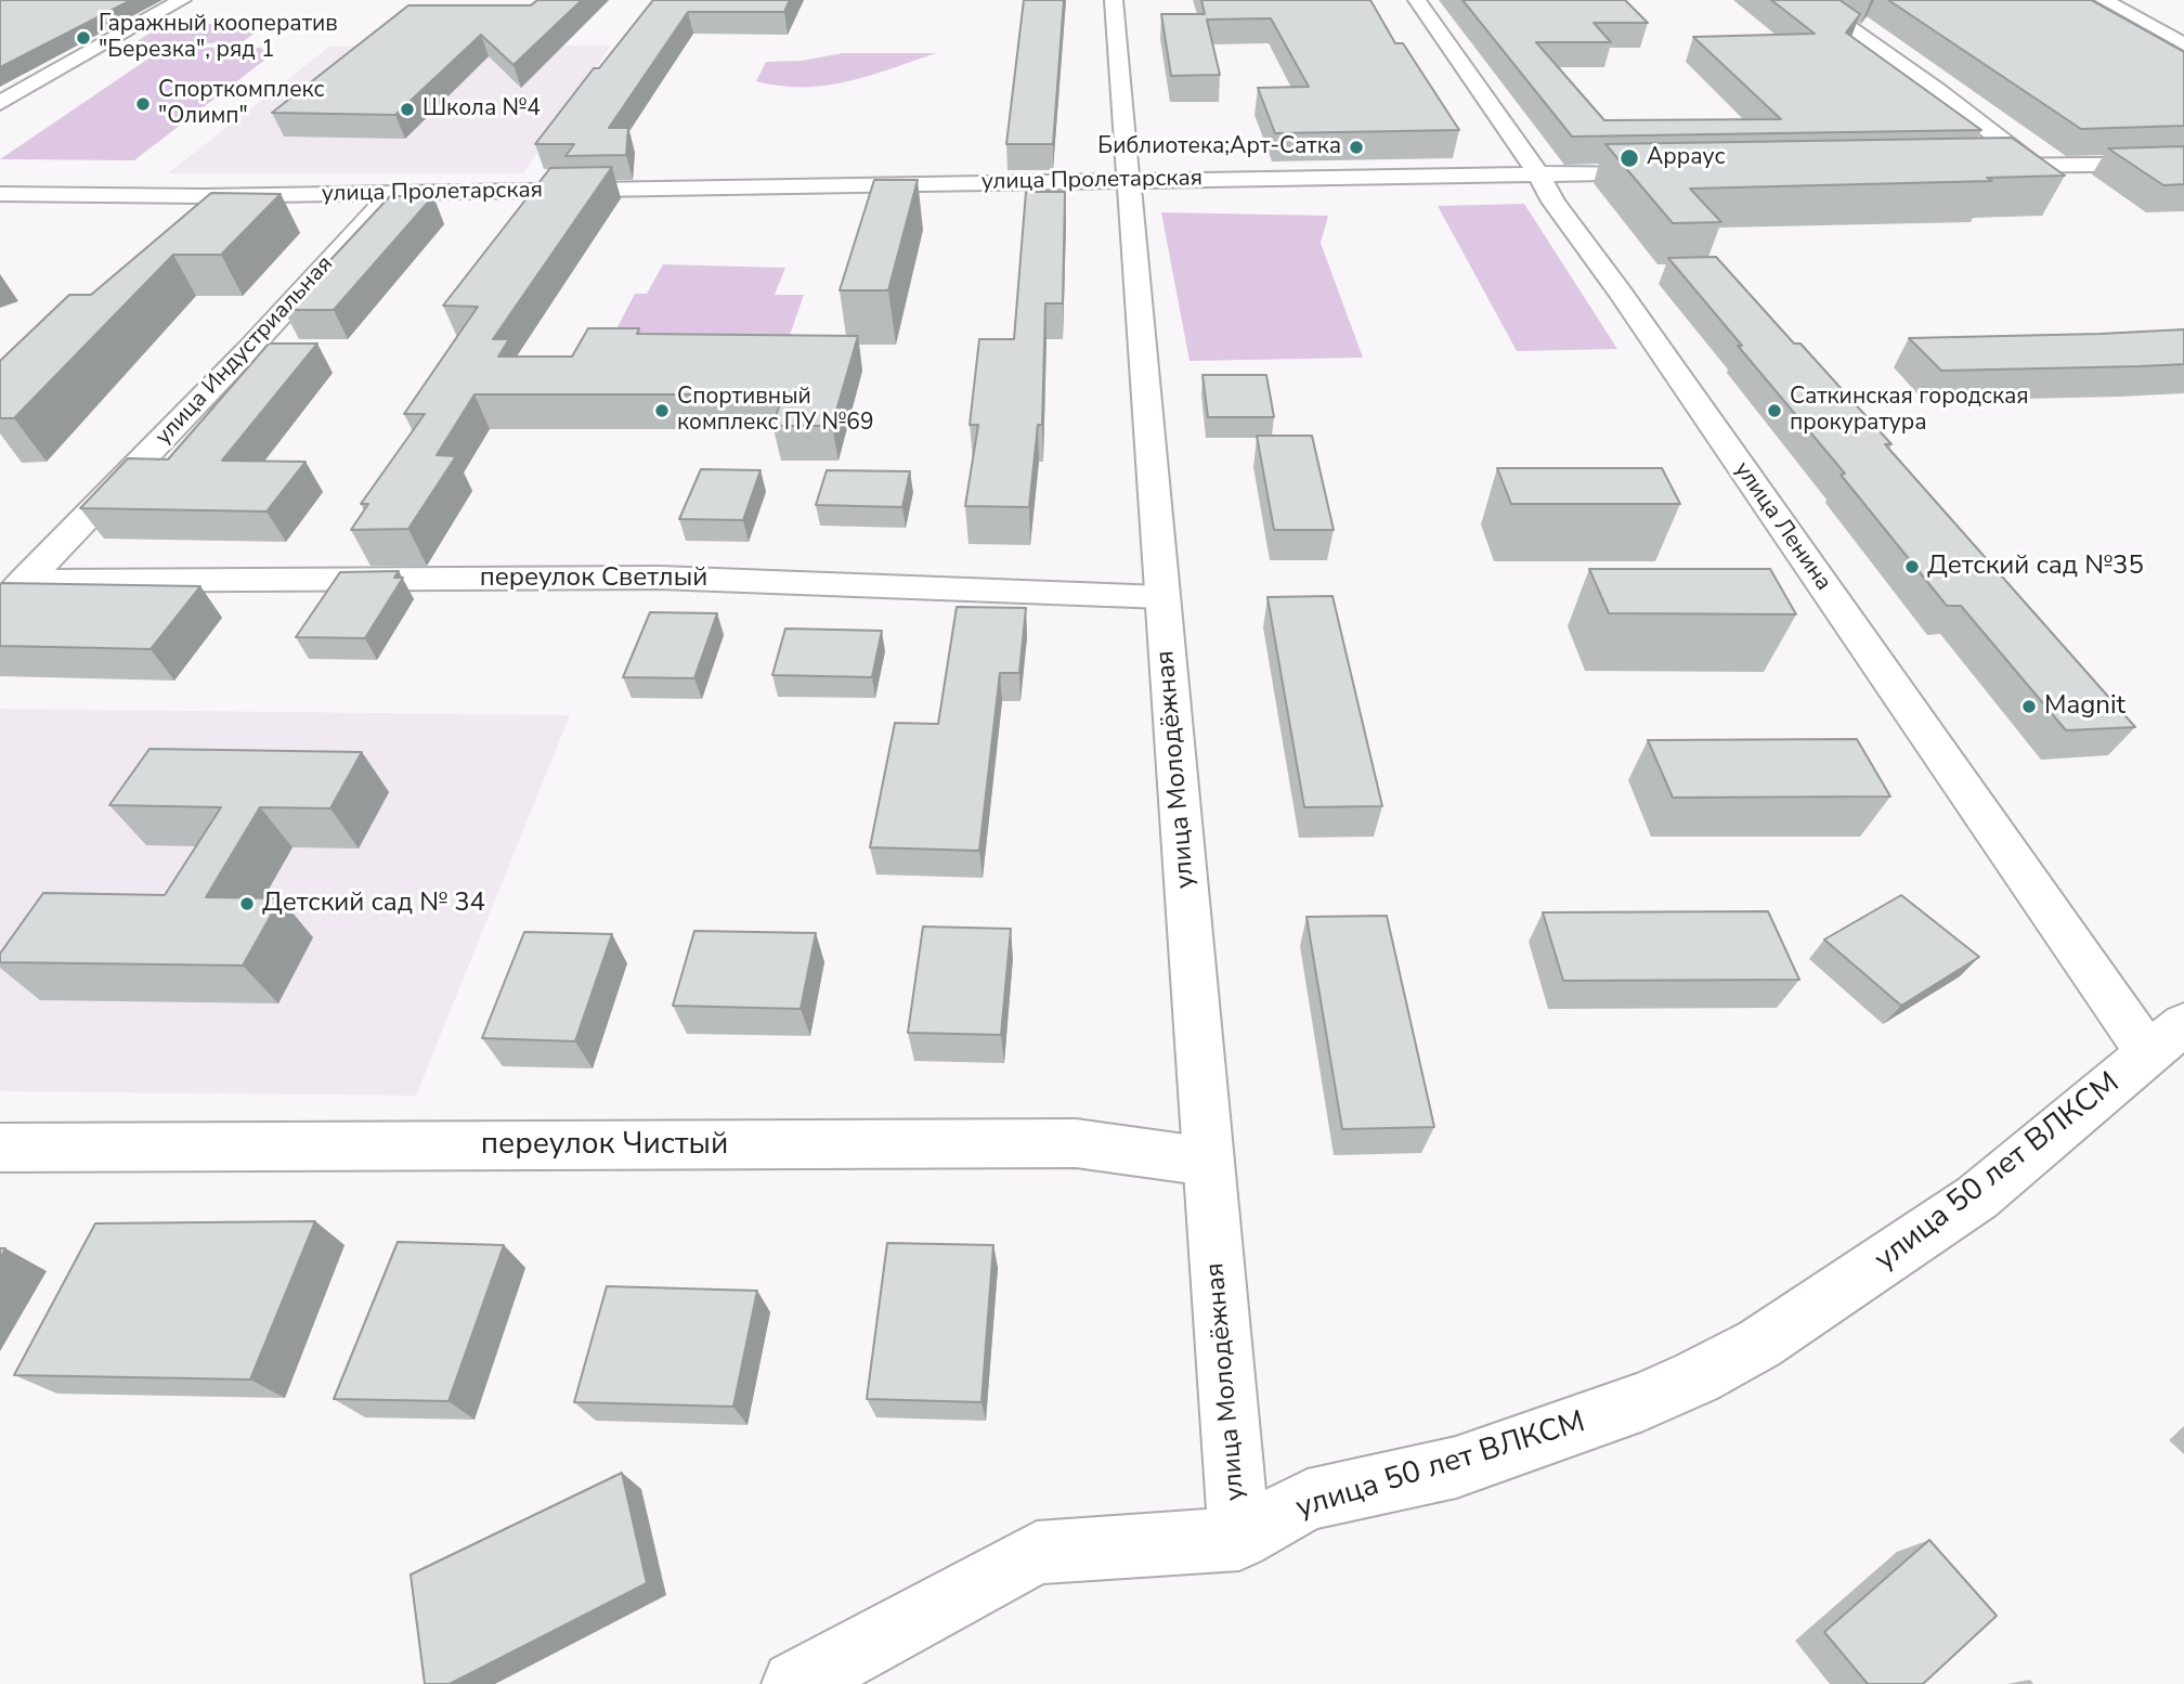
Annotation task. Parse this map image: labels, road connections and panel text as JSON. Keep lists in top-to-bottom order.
{
  "streets": {
    "main road": [
      "улица Пролетарская",
      "улица Индустриальная",
      "улица Ленина",
      "переулок Светлый",
      "улица Молодёжная",
      "переулок Чистый",
      "улица 50 лет ВЛКСМ"
    ]
  },
  "crossings": [
    ["улица Пролетарская", "улица Индустриальная"],
    ["улица Пролетарская", "улица Ленина"],
    ["улица Пролетарская", "улица Молодёжная"],
    ["улица Индустриальная", "переулок Светлый"],
    ["улица Ленина", "улица 50 лет ВЛКСМ"],
    ["переулок Светлый", "улица Молодёжная"],
    ["улица Молодёжная", "переулок Чистый"],
    ["улица Молодёжная", "улица 50 лет ВЛКСМ"]
  ],
  "places": [
    "Гаражный кооператив \"Березка\", ряд 1",
    "Спорткомплекс \"Олимп\"",
    "Школа №4",
    "Библиотека;Арт-Сатка",
    "Арраус",
    "Спортивный комплекс ПУ №69",
    "Саткинская городская прокуратура",
    "Детский сад №35",
    "Magnit",
    "Детский сад № 34"
  ]
}
